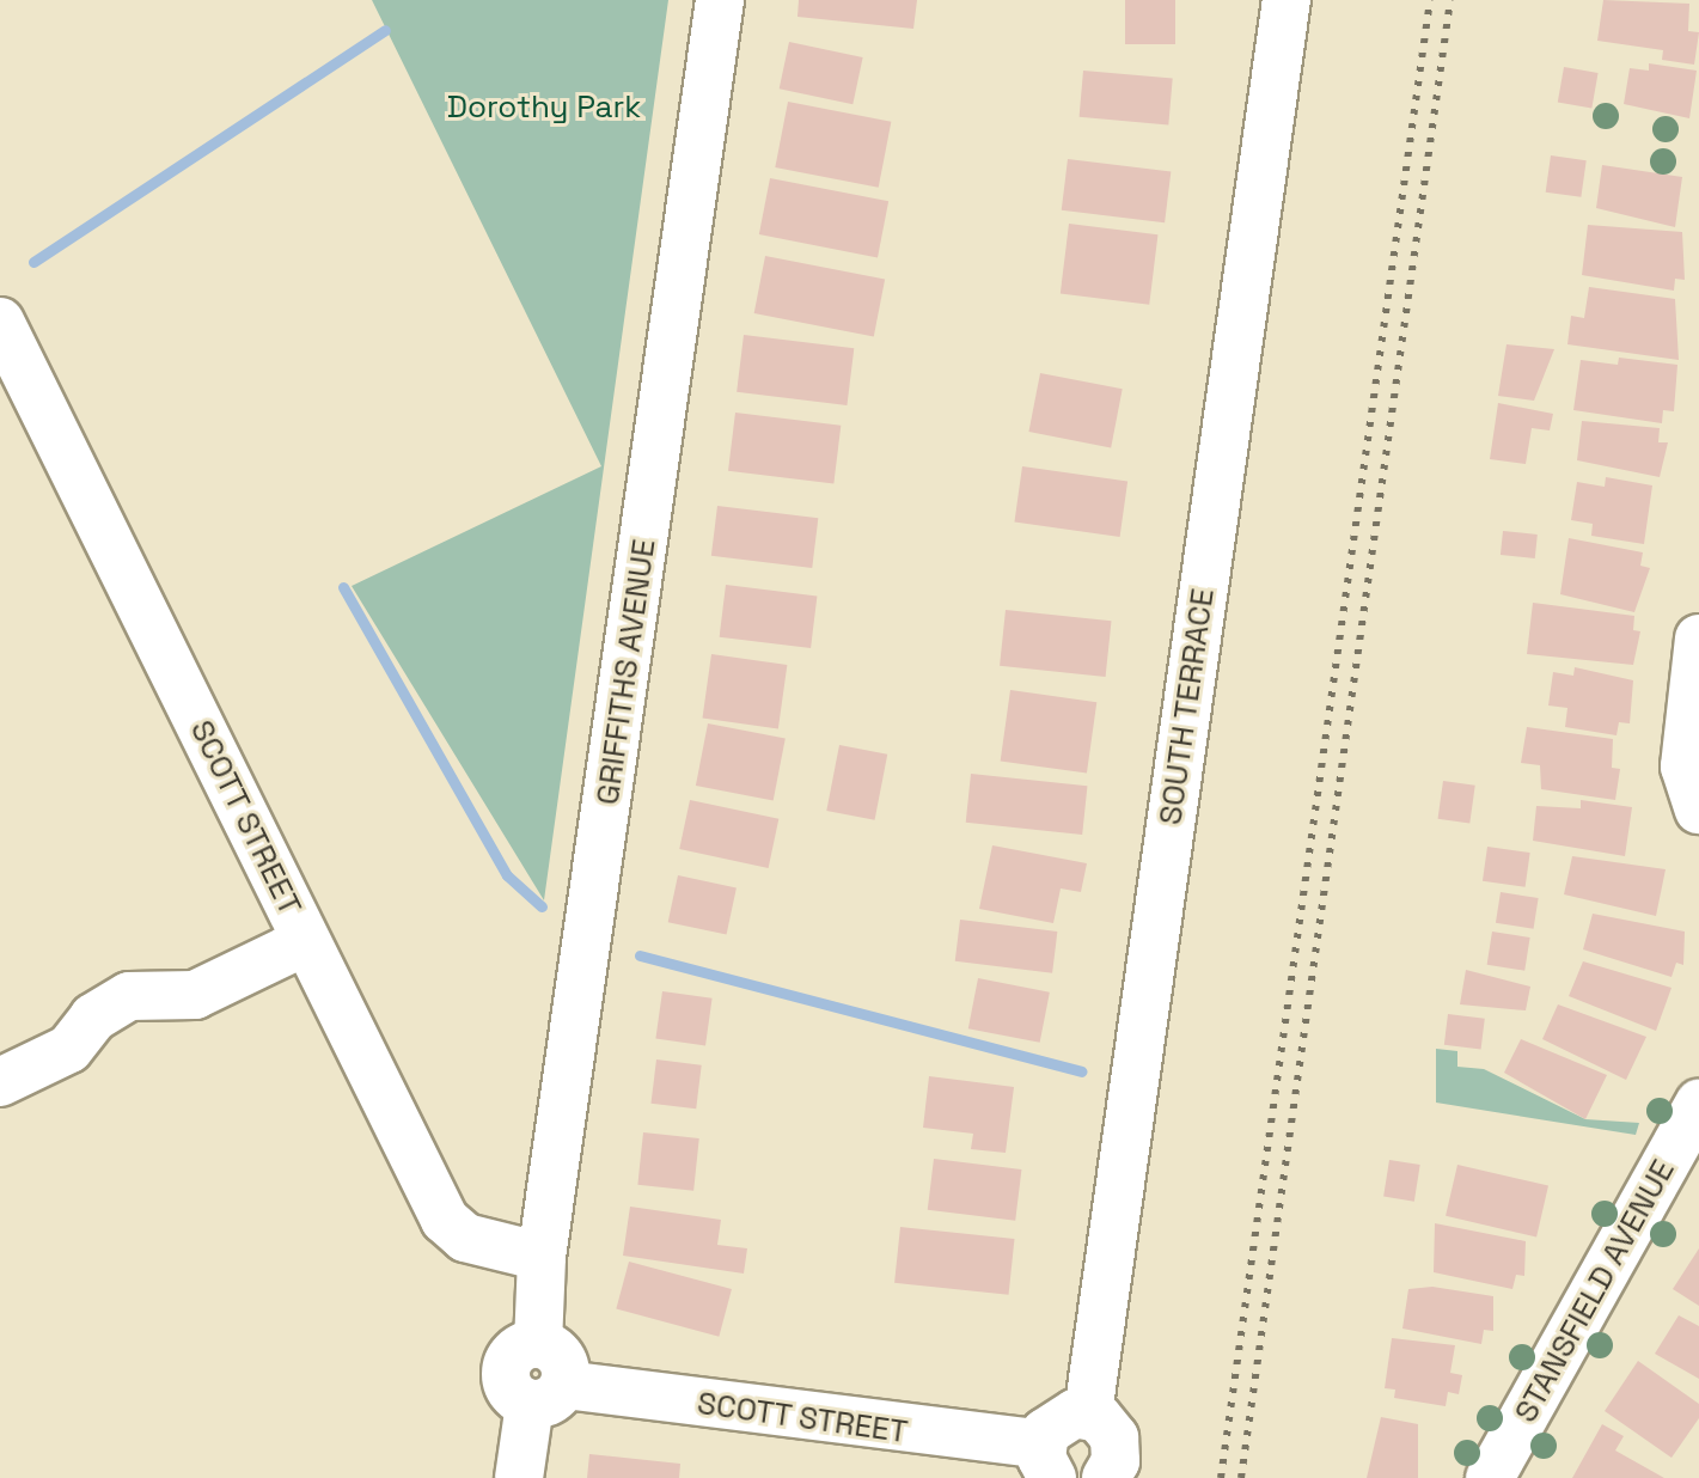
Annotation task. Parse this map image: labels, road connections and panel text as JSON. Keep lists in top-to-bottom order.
{
  "streets": {
    "street": [
      "GRIFFITHS AVENUE",
      "SOUTH TERRACE",
      "SCOTT STREET",
      "STANSFIELD AVENUE"
    ]
  },
  "crossings": [
    ["GRIFFITHS AVENUE", "SCOTT STREET"]
  ],
  "parks": ["Dorothy Park"]
}
